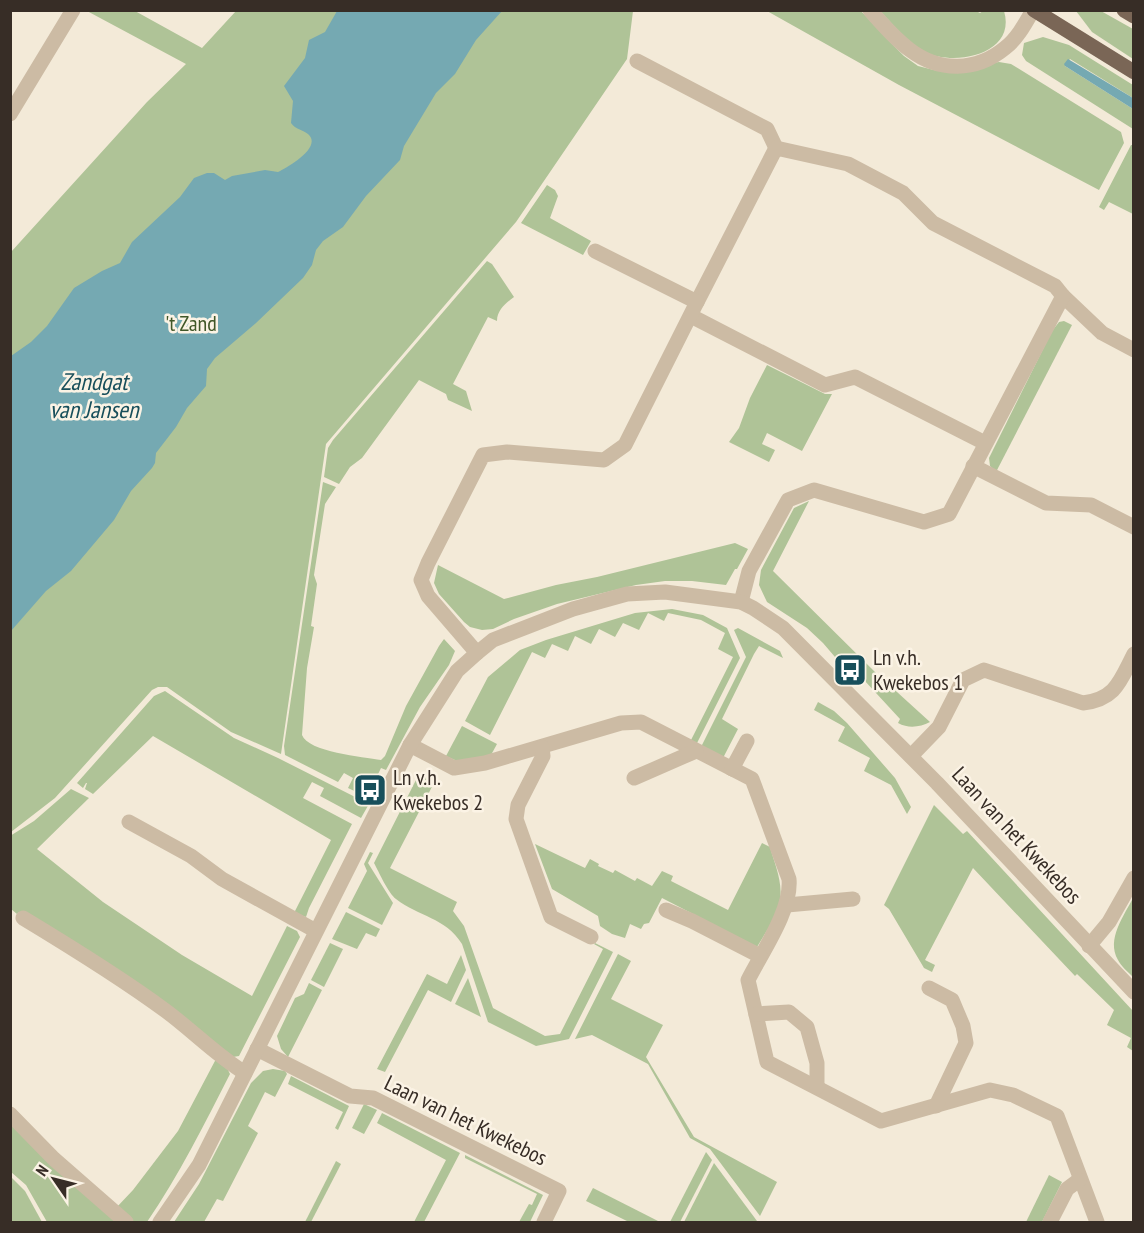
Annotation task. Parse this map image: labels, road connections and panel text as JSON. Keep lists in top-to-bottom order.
{
  "streets": {
    "street": ["Laan van het Kwekebos"]
  },
  "water": ["Zandgat van Jansen"],
  "parks": ["'t Zand"],
  "places": {
    "bus stop": ["Ln v.h. Kwekebos 1", "Ln v.h. Kwekebos 2"]
  },
  "north": "top left"
}
